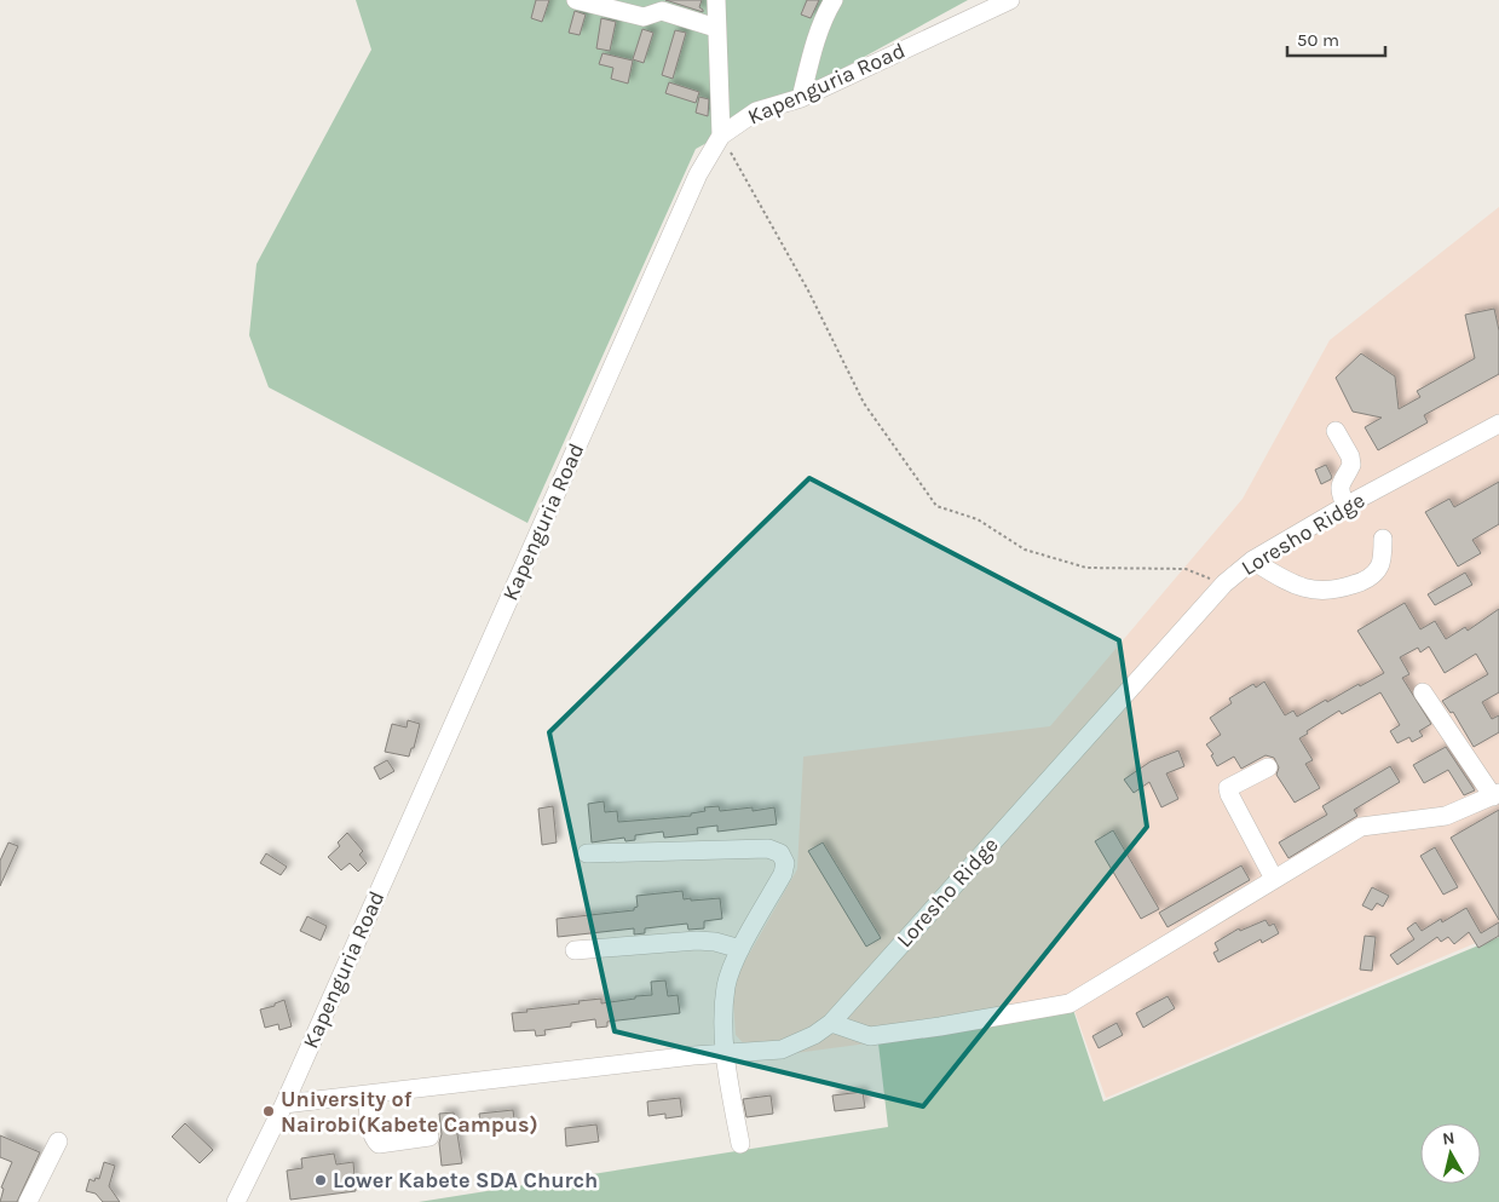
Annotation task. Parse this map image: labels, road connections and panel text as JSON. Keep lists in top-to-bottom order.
{
  "streets": {
    "street": ["Kapenguria Road", "Loresho Ridge"]
  },
  "crossings": [
    ["Kapenguria Road", "Loresho Ridge"]
  ],
  "places": ["University of Nairobi(Kabete Campus)", "Lower Kabete SDA Church"],
  "scale_bar": "50 m",
  "north": "top"
}
